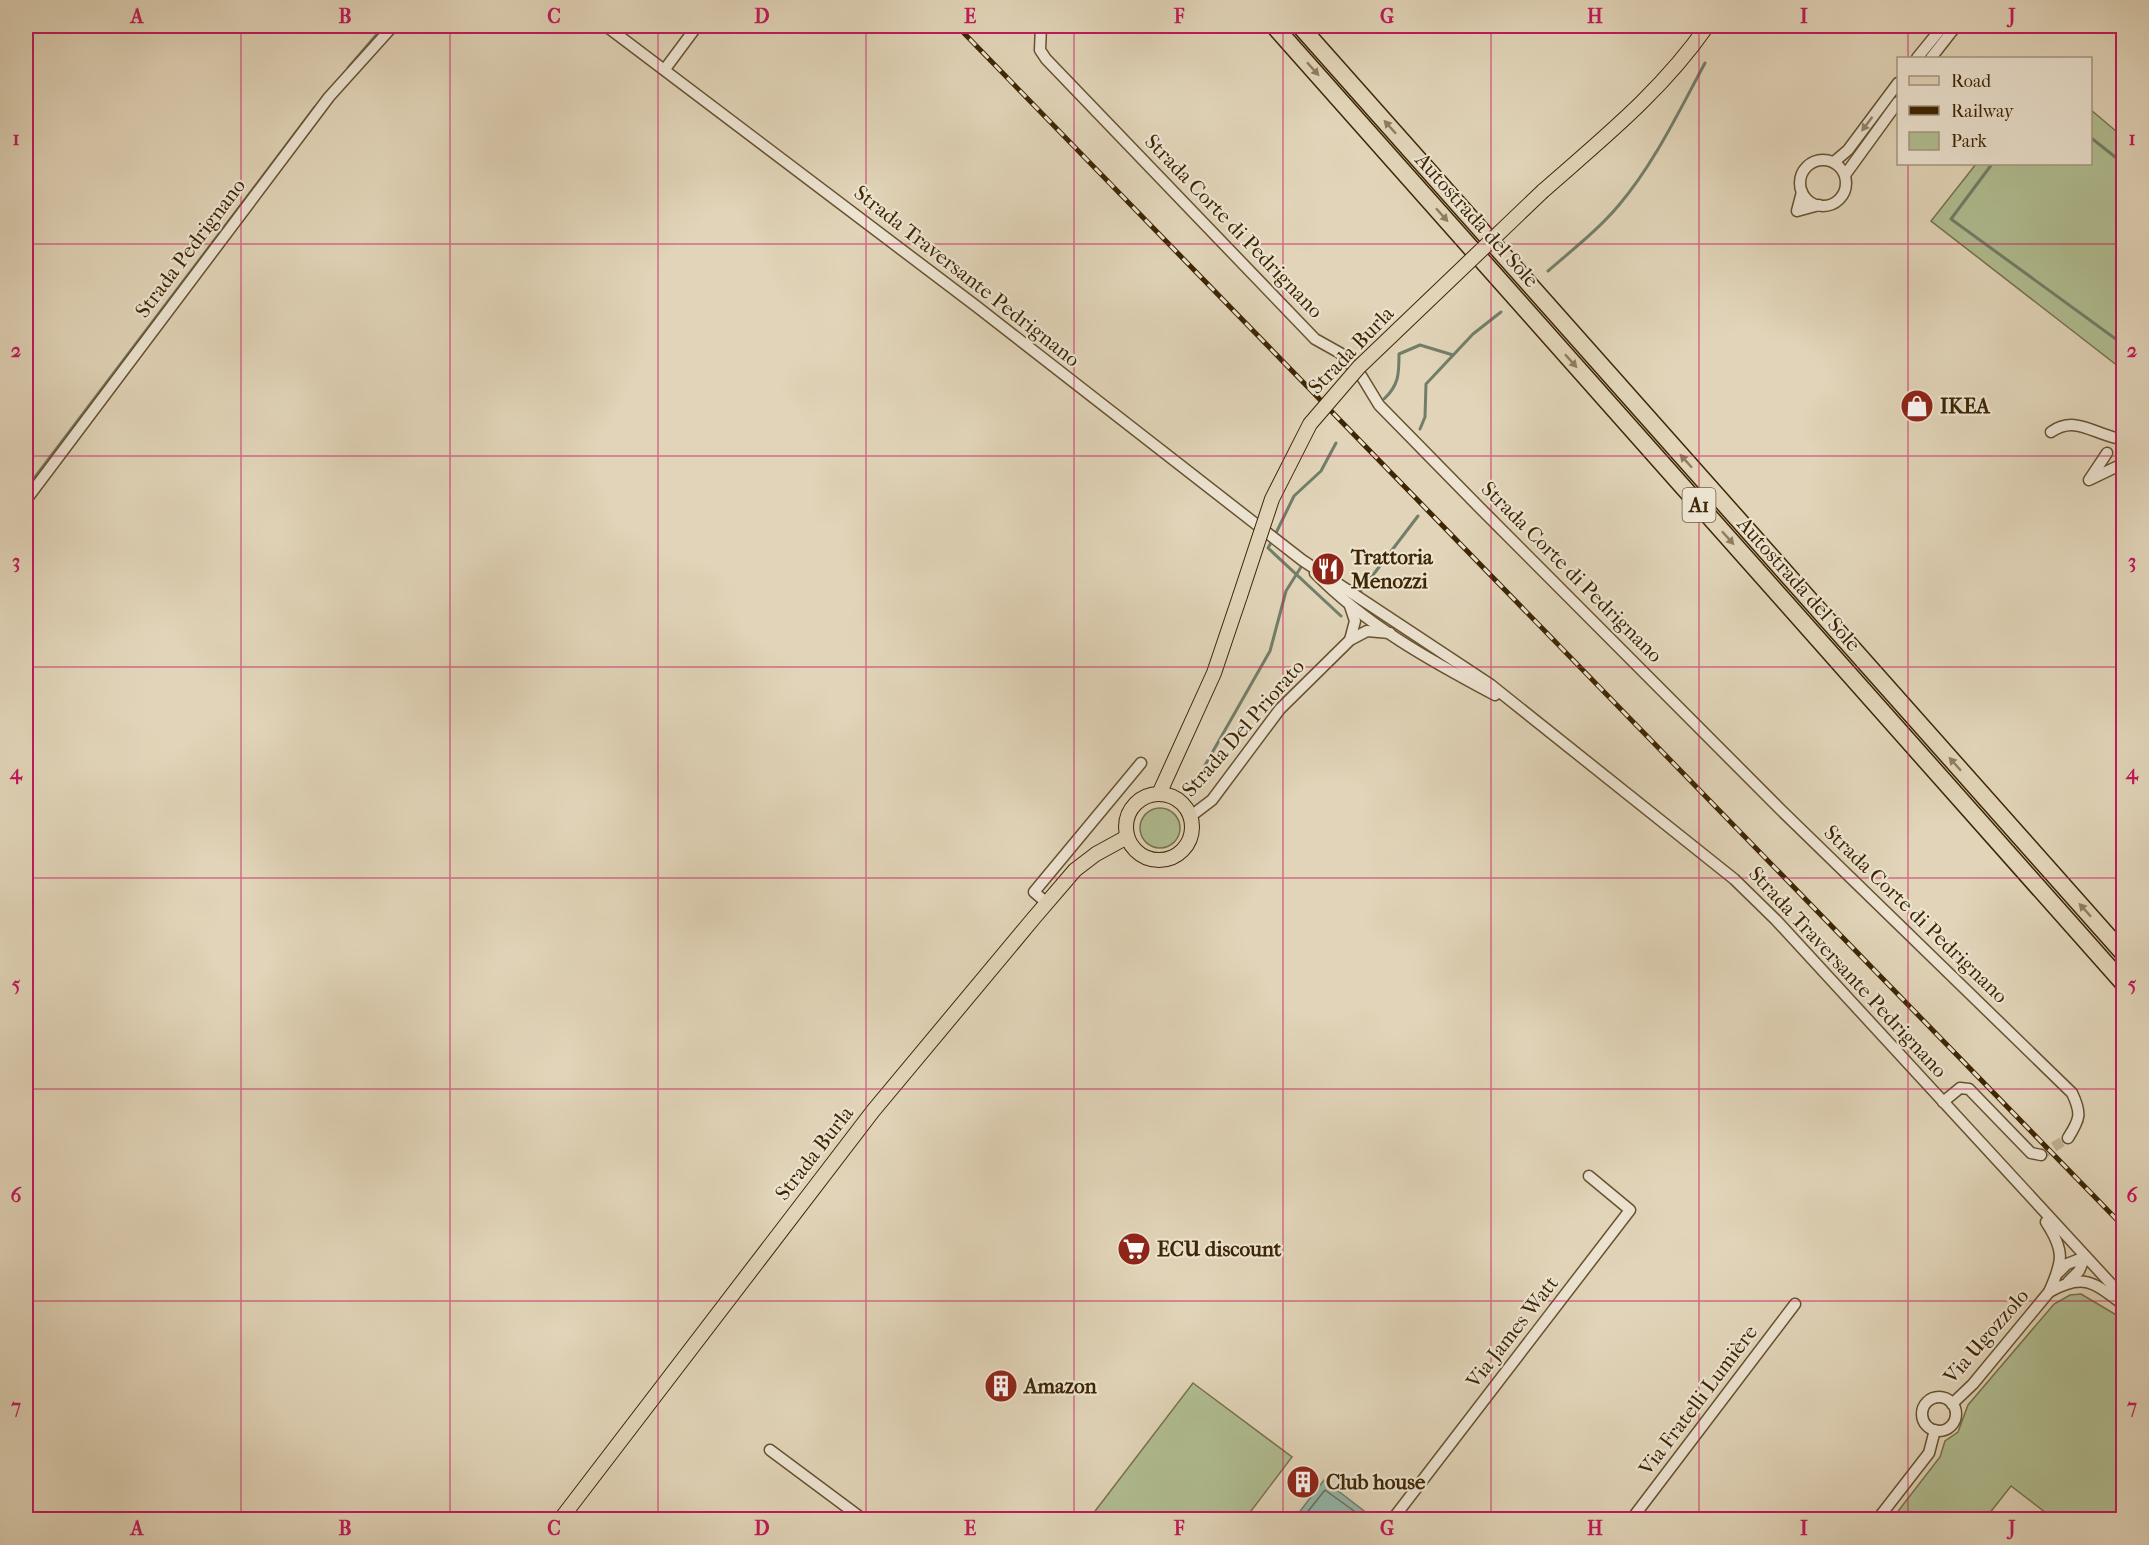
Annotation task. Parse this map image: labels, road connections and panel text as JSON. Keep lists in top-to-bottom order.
{
  "streets": {
    "highway": ["Autostrada del Sole", "A1"],
    "main road": ["Strada Burla"],
    "street": [
      "Strada Corte di Pedrignano",
      "Strada Pedrignano",
      "Strada Traversante Pedrignano",
      "Strada Del Priorato",
      "Via James Watt",
      "Via Ugozzolo",
      "Via Fratelli Lumière"
    ]
  },
  "crossings": [
    ["Strada Traversante Pedrignano", "Via Ugozzolo"],
    ["Strada Burla", "Strada Del Priorato"]
  ],
  "places": {
    "shop": ["IKEA"],
    "restaurant": ["Trattoria Menozzi"],
    "supermarket": ["ECU discount"],
    "building": ["Amazon", "Club house"]
  },
  "legend": ["Road", "Railway", "Park"],
  "grid": {
    "columns": [
      "A",
      "B",
      "C",
      "D",
      "E",
      "F",
      "G",
      "H",
      "I",
      "J"
    ],
    "rows": [
      "1",
      "2",
      "3",
      "4",
      "5",
      "6",
      "7"
    ]
  }
}
